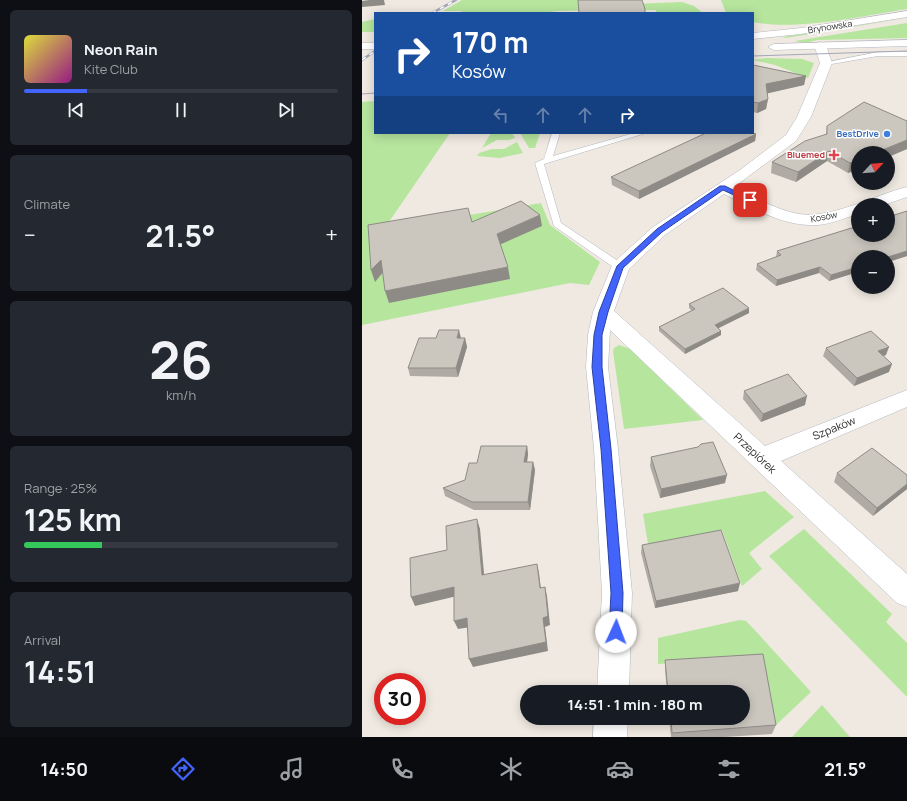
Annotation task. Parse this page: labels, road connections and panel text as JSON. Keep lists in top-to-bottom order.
{
  "streets": {
    "street": [
      "Brynowska",
      "Kosów",
      "Szpaków",
      "Przepiórek"
    ]
  },
  "crossings": [
    ["Szpaków", "Przepiórek"]
  ],
  "places": {
    "other": ["BestDrive"],
    "health": ["Bluemed"]
  },
  "north": "top right",
  "page": {
    "turn": ["170 m", "Kosów"],
    "song": ["Neon Rain", "Kite Club"],
    "map_buttons": ["+", "−"],
    "tile": [
      "Climate",
      ["26", "km/h"],
      ["Range · 25%", "125 km"],
      ["Arrival", "14:51"]
    ],
    "heat": ["−", "21.5°", "+"],
    "limit": "30",
    "trip": "14:51 · 1 min · 180 m",
    "tabs": ["14:50", "21.5°"]
  }
}
